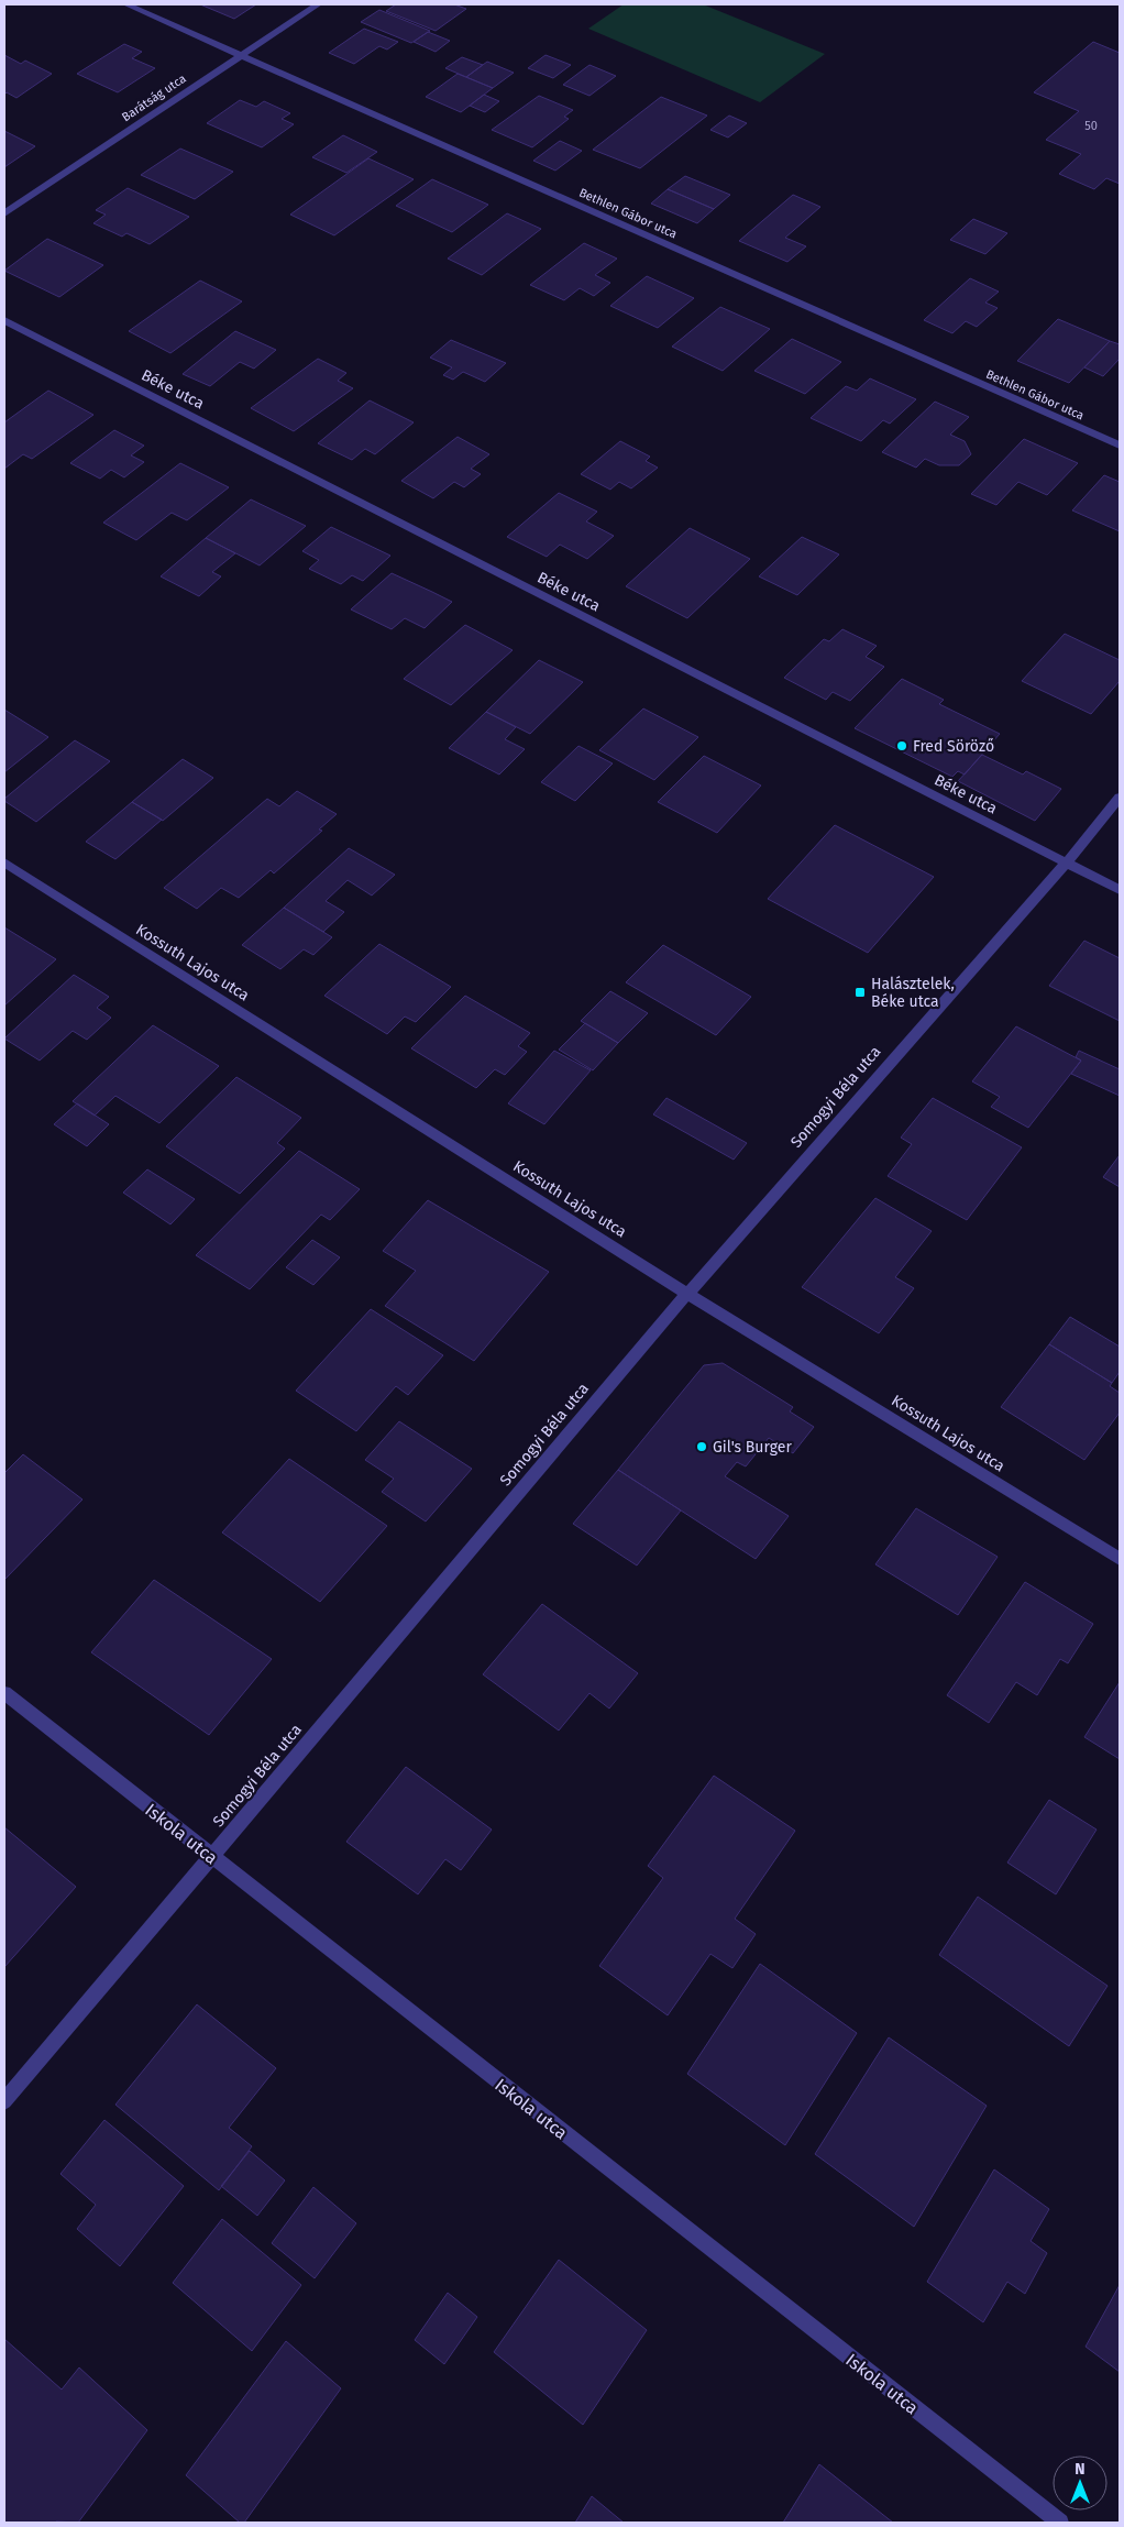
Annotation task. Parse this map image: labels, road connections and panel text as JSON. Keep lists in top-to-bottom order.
{
  "streets": {
    "street": [
      "Barátság utca",
      "Bethlen Gábor utca",
      "Béke utca",
      "Kossuth Lajos utca",
      "Somogyi Béla utca",
      "Iskola utca"
    ]
  },
  "crossings": [
    ["Barátság utca", "Bethlen Gábor utca"],
    ["Béke utca", "Somogyi Béla utca"],
    ["Kossuth Lajos utca", "Somogyi Béla utca"],
    ["Somogyi Béla utca", "Iskola utca"]
  ],
  "places": {
    "other": ["Fred Söröző", "Gil's Burger"],
    "transit": ["Halásztelek, Béke utca"]
  },
  "house_numbers": ["50"],
  "north": "top"
}
